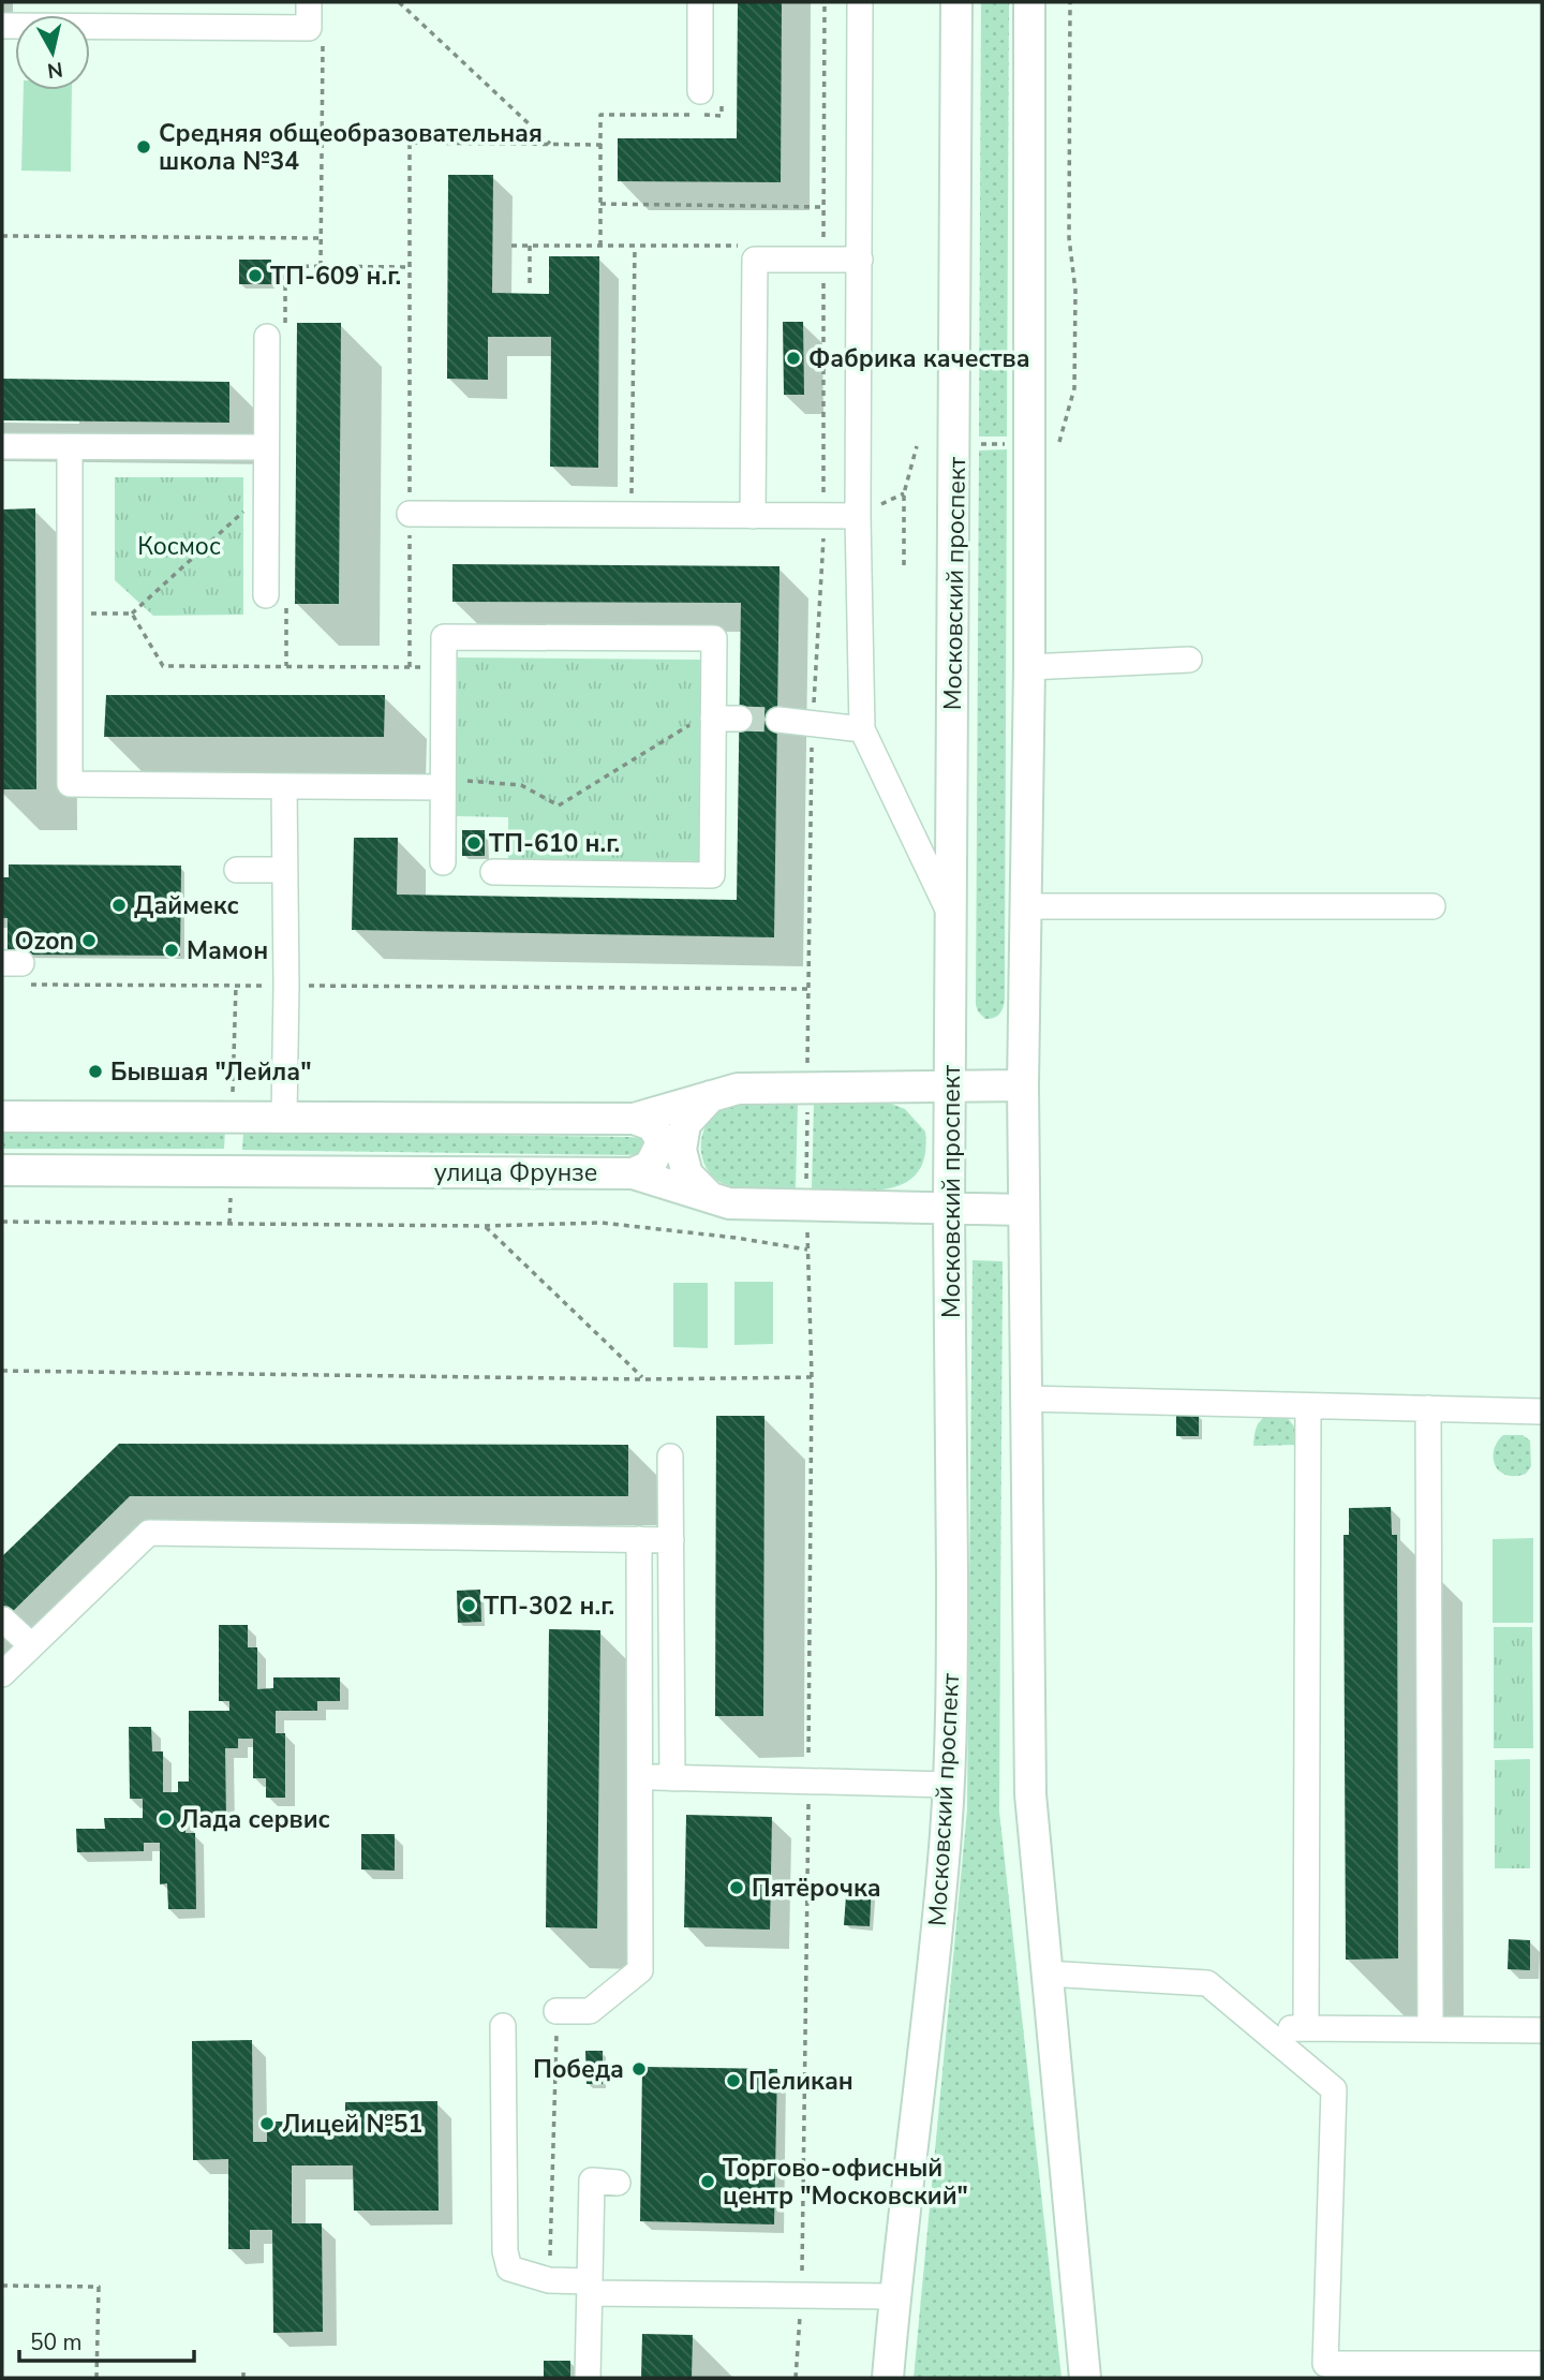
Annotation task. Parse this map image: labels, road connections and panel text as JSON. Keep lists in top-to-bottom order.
{
  "streets": {
    "main road": ["Московский проспект", "улица Фрунзе"]
  },
  "crossings": [
    ["Московский проспект", "улица Фрунзе"]
  ],
  "parks": ["Космос"],
  "places": [
    "Средняя общеобразовательная школа №34",
    "ТП-609 н.г.",
    "Фабрика качества",
    "ТП-610 н.г.",
    "Даймекс",
    "Ozon",
    "Мамон",
    "Бывшая \"Лейла\"",
    "ТП-302 н.г.",
    "Лада сервис",
    "Пятёрочка",
    "Победа",
    "Пеликан",
    "Лицей №51",
    "Торгово-офисный центр \"Московский\""
  ],
  "scale_bar": "50 m",
  "north": "bottom"
}
